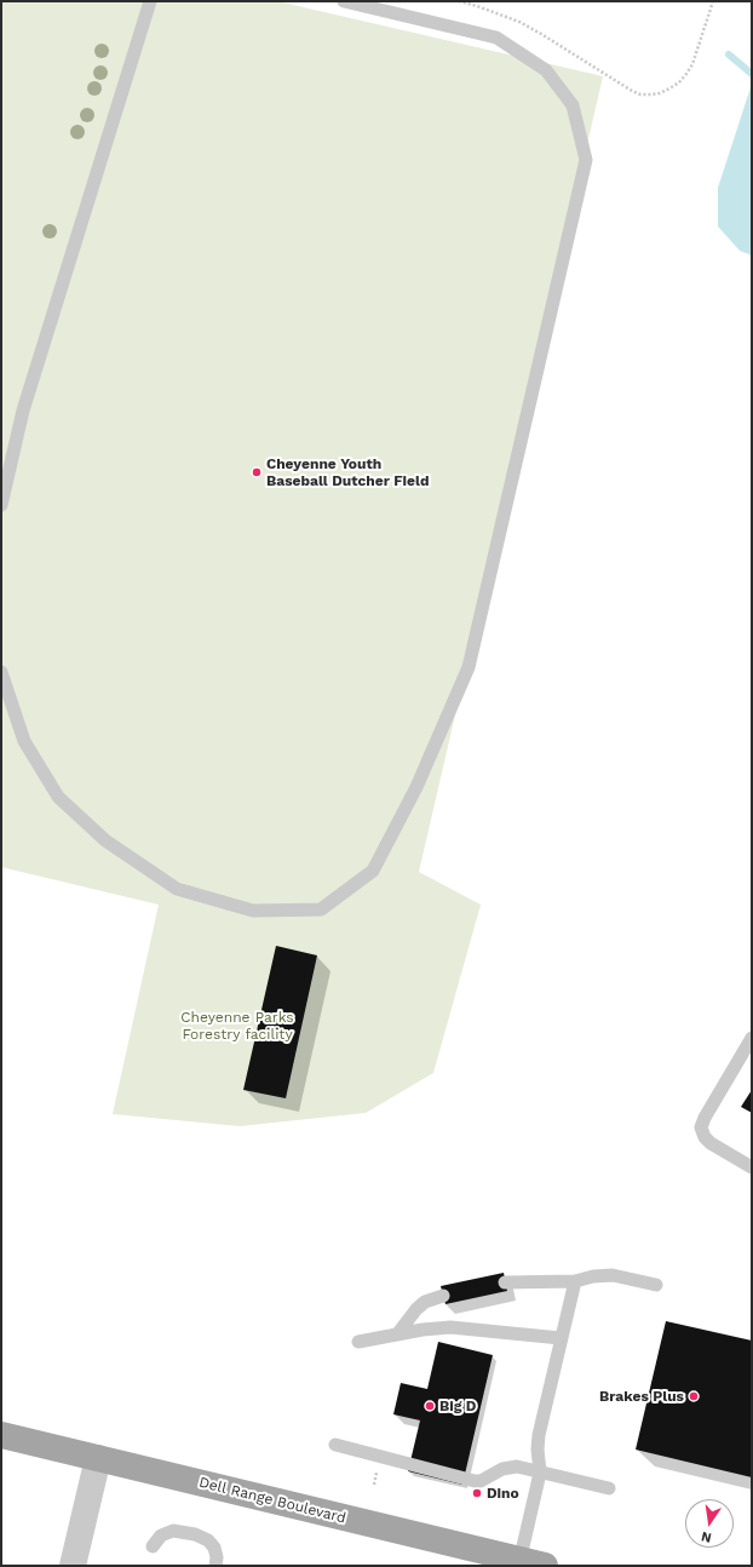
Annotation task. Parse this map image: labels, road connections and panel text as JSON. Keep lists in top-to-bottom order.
{
  "streets": {
    "main road": ["Dell Range Boulevard"]
  },
  "parks": ["Cheyenne Parks Forestry facility"],
  "places": [
    "Cheyenne Youth Baseball Dutcher Field",
    "Brakes Plus",
    "Big D",
    "Dino"
  ],
  "north": "bottom"
}
